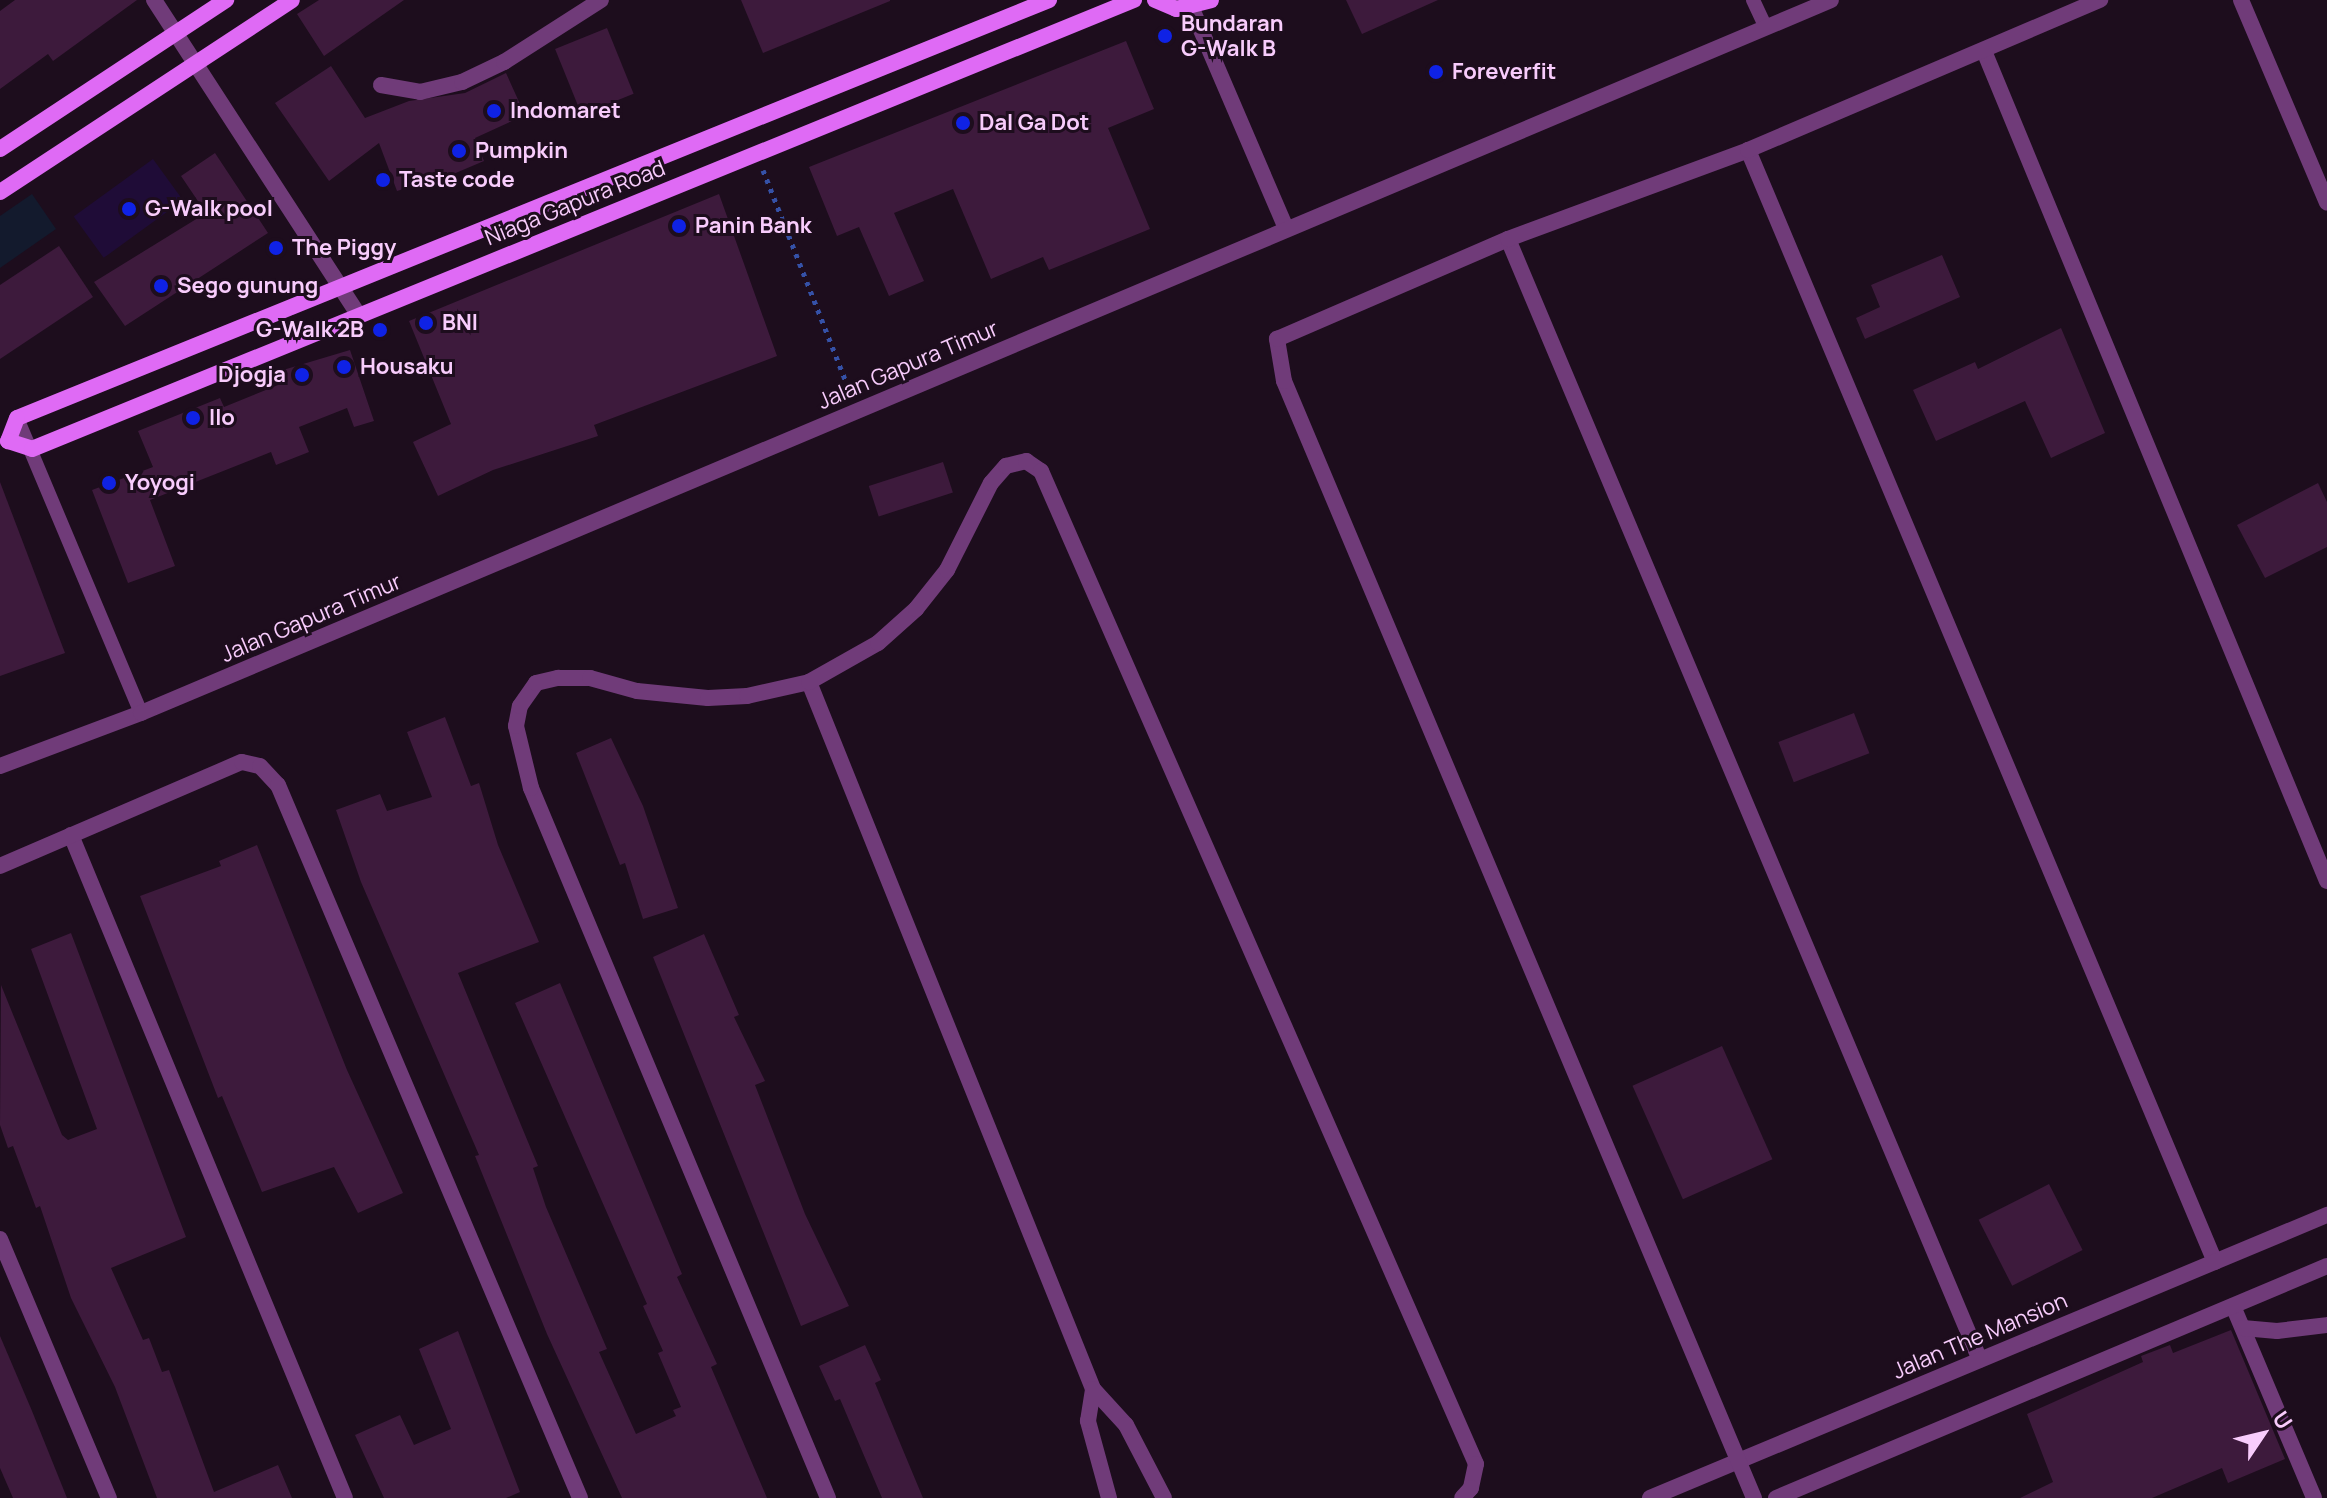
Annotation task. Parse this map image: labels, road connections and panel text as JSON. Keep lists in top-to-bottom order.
{
  "streets": {
    "street": ["Niaga Gapura Road", "Jalan Gapura Timur", "Jalan The Mansion"]
  },
  "places": [
    "Bundaran G-Walk B",
    "Foreverfit",
    "Indomaret",
    "Dal Ga Dot",
    "Pumpkin",
    "Taste code",
    "G-Walk pool",
    "Panin Bank",
    "The Piggy",
    "Sego gunung",
    "BNI",
    "G-Walk 2B",
    "Housaku",
    "Djogja",
    "Ilo",
    "Yoyogi"
  ],
  "north": "top right"
}
